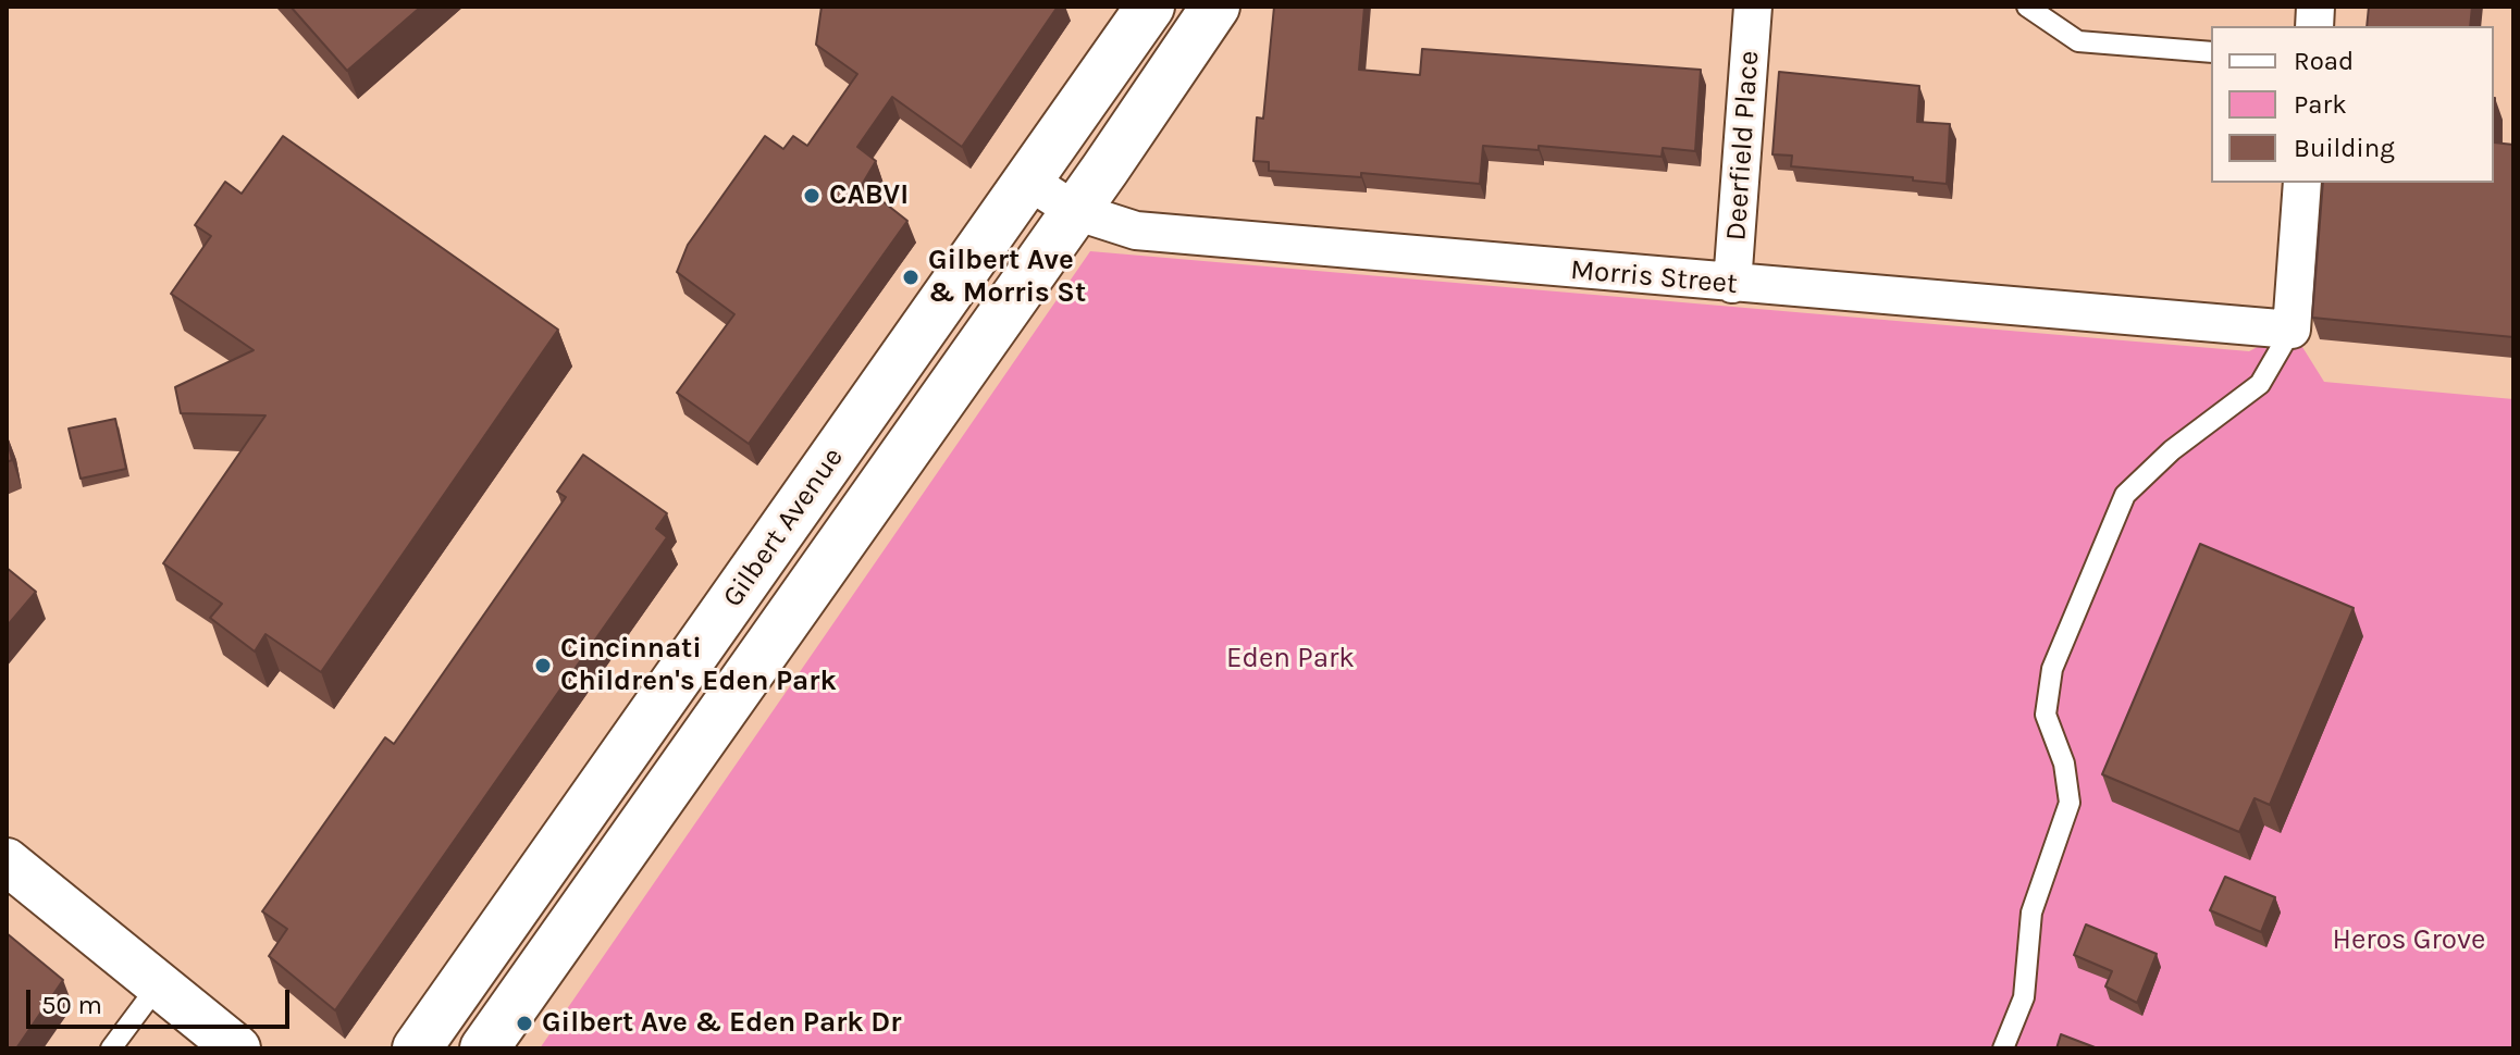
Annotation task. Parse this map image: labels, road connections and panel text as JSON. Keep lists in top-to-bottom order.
{
  "streets": {
    "main road": ["Gilbert Avenue"],
    "street": ["Deerfield Place", "Morris Street"]
  },
  "crossings": [
    ["Deerfield Place", "Morris Street"],
    ["Morris Street", "Gilbert Avenue"]
  ],
  "parks": ["Eden Park", "Heros Grove"],
  "places": [
    "CABVI",
    "Gilbert Ave & Morris St",
    "Cincinnati Children's Eden Park",
    "Gilbert Ave & Eden Park Dr"
  ],
  "legend": ["Road", "Park", "Building"],
  "scale_bar": "50 m"
}
